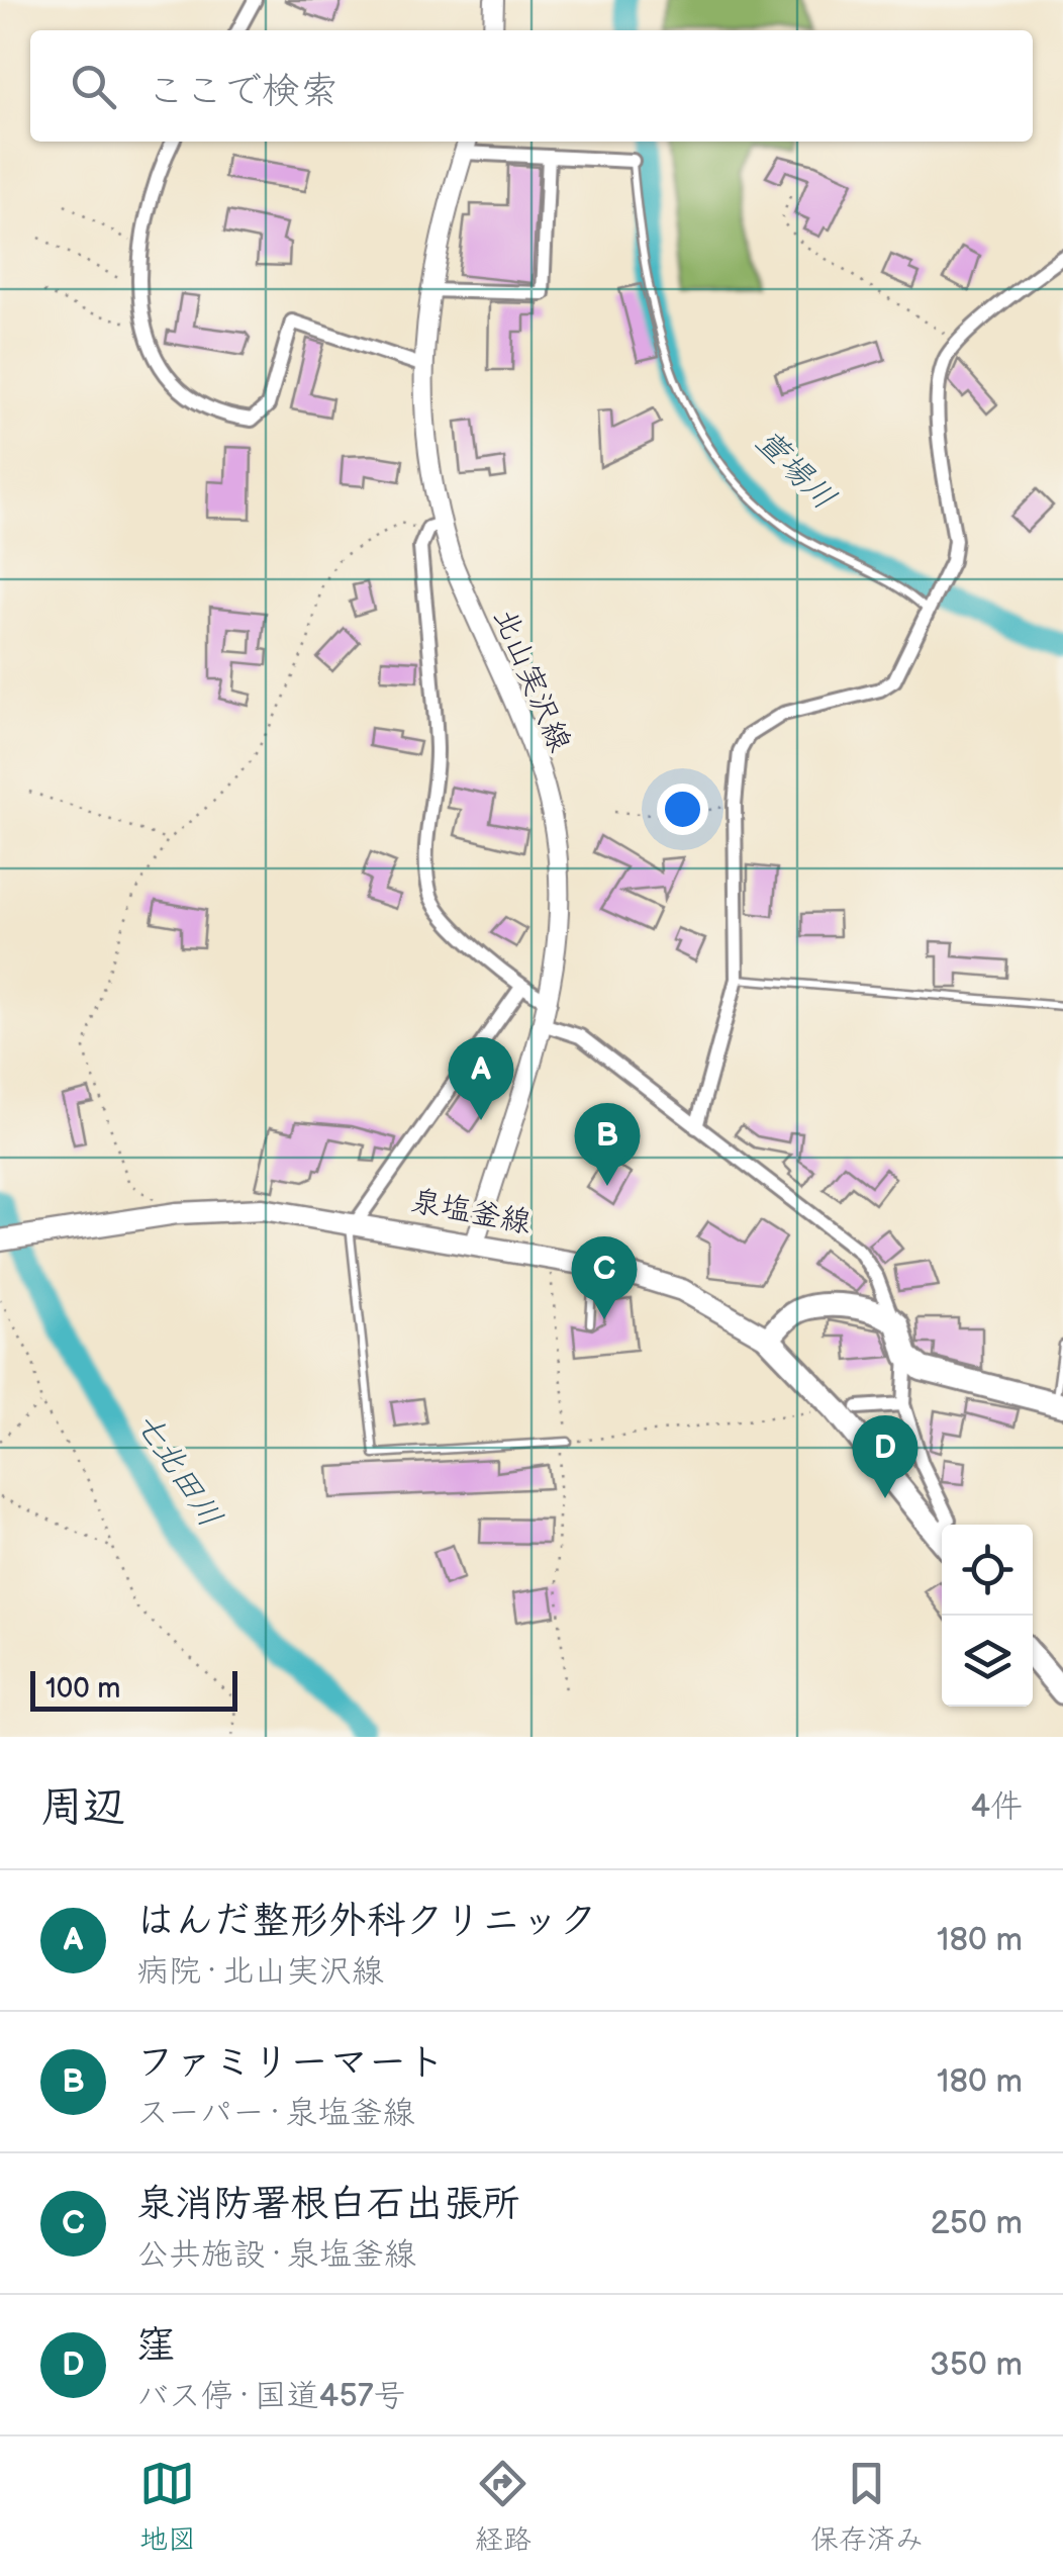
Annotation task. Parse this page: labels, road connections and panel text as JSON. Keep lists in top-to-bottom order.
{
  "streets": {
    "main road": ["泉塩釜線"],
    "street": ["北山実沢線"]
  },
  "crossings": [
    ["北山実沢線", "泉塩釜線"]
  ],
  "water": ["萱場川", "七北田川"],
  "scale_bar": "100 m",
  "page": {
    "search": "ここで検索",
    "pins": [
      "A",
      "B",
      "C",
      "D"
    ],
    "scale": "100 m",
    "heading": ["周辺", "4件"],
    "list": [
      {
        "mark": "A",
        "name": "はんだ整形外科クリニック",
        "note": "病院 · 北山実沢線",
        "value": "180 m"
      },
      {
        "mark": "B",
        "name": "ファミリーマート",
        "note": "スーパー · 泉塩釜線",
        "value": "180 m"
      },
      {
        "mark": "C",
        "name": "泉消防署根白石出張所",
        "note": "公共施設 · 泉塩釜線",
        "value": "250 m"
      },
      {
        "mark": "D",
        "name": "窪",
        "note": "バス停 · 国道457号",
        "value": "350 m"
      }
    ],
    "nav": ["地図", "経路", "保存済み"]
  }
}
